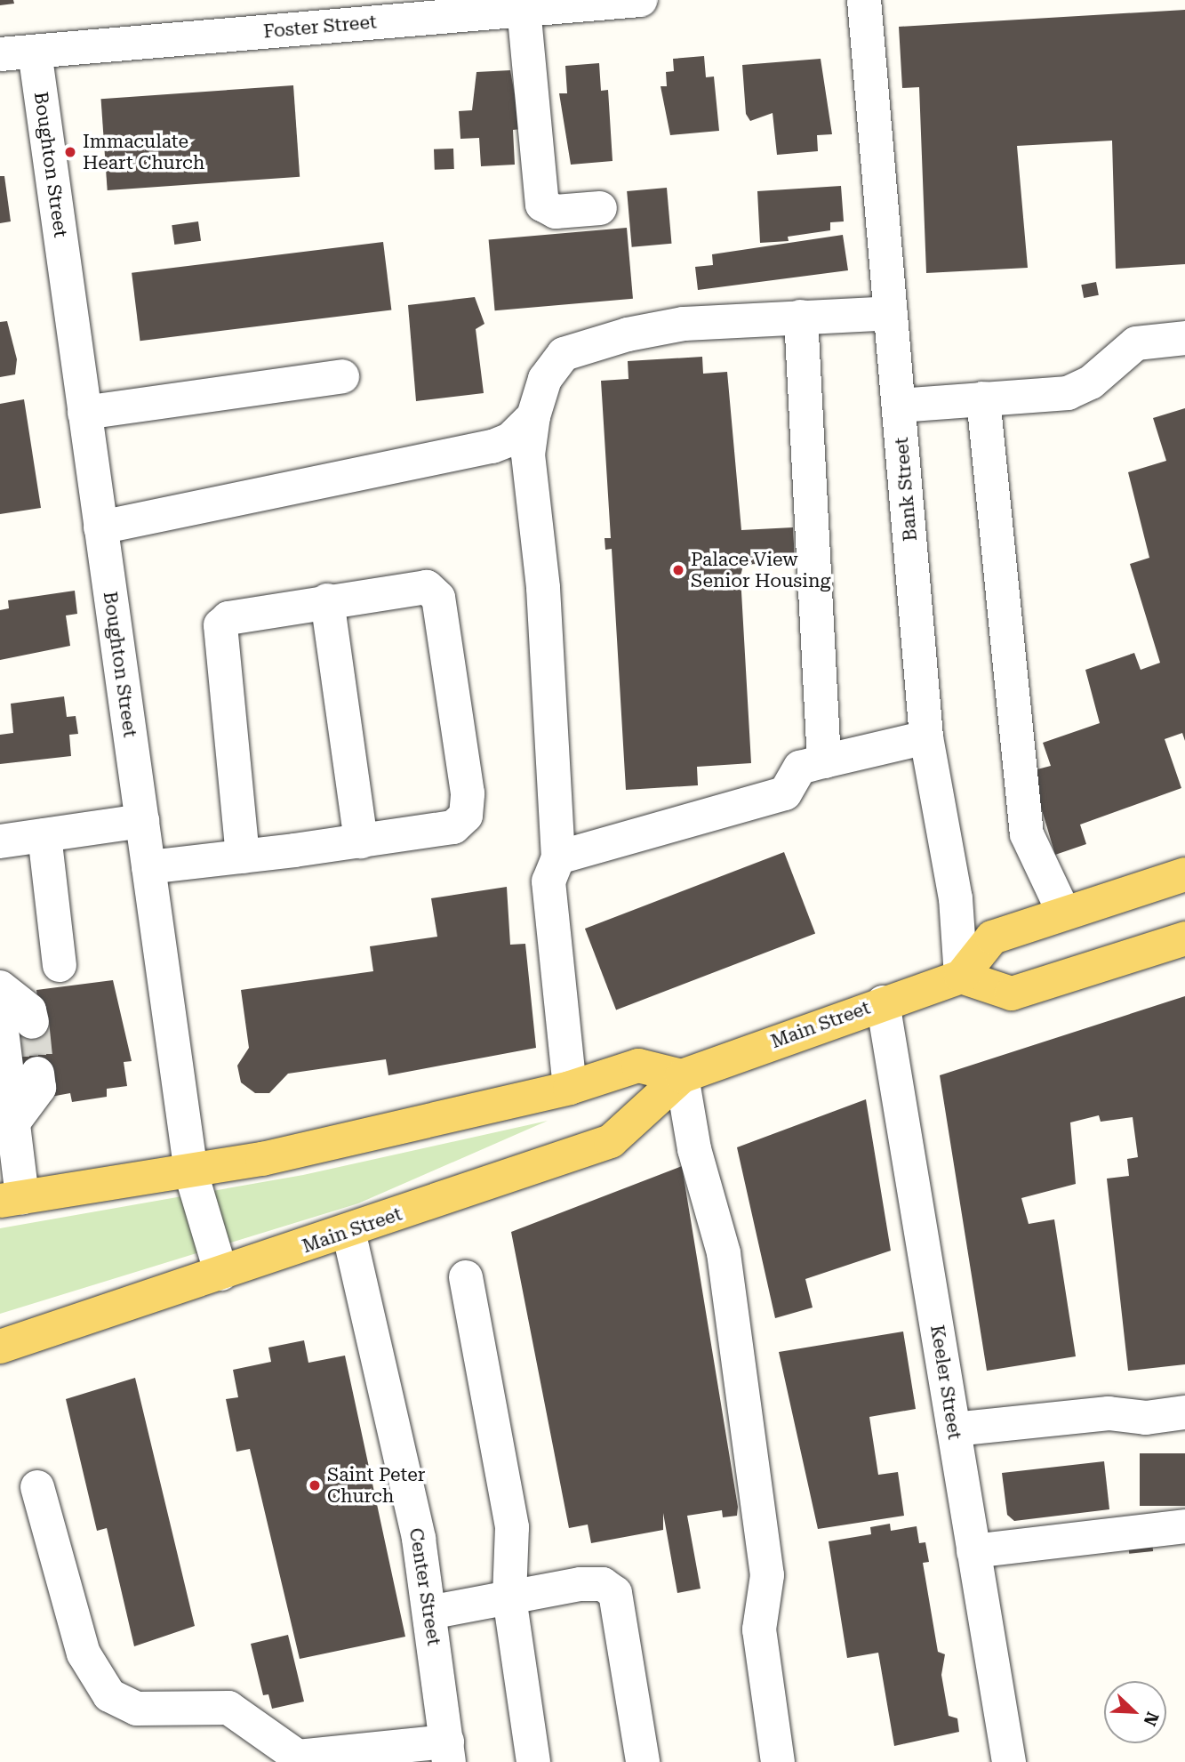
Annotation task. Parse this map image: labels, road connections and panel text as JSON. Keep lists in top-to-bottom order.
{
  "streets": {
    "main road": ["Main Street"],
    "street": [
      "Foster Street",
      "Boughton Street",
      "Bank Street",
      "Keeler Street",
      "Center Street"
    ]
  },
  "crossings": [
    ["Foster Street", "Boughton Street"],
    ["Boughton Street", "Main Street"],
    ["Bank Street", "Main Street"],
    ["Main Street", "Keeler Street"],
    ["Main Street", "Center Street"]
  ],
  "places": ["Immaculate Heart Church", "Palace View Senior Housing", "Saint Peter Church"],
  "north": "bottom right"
}
